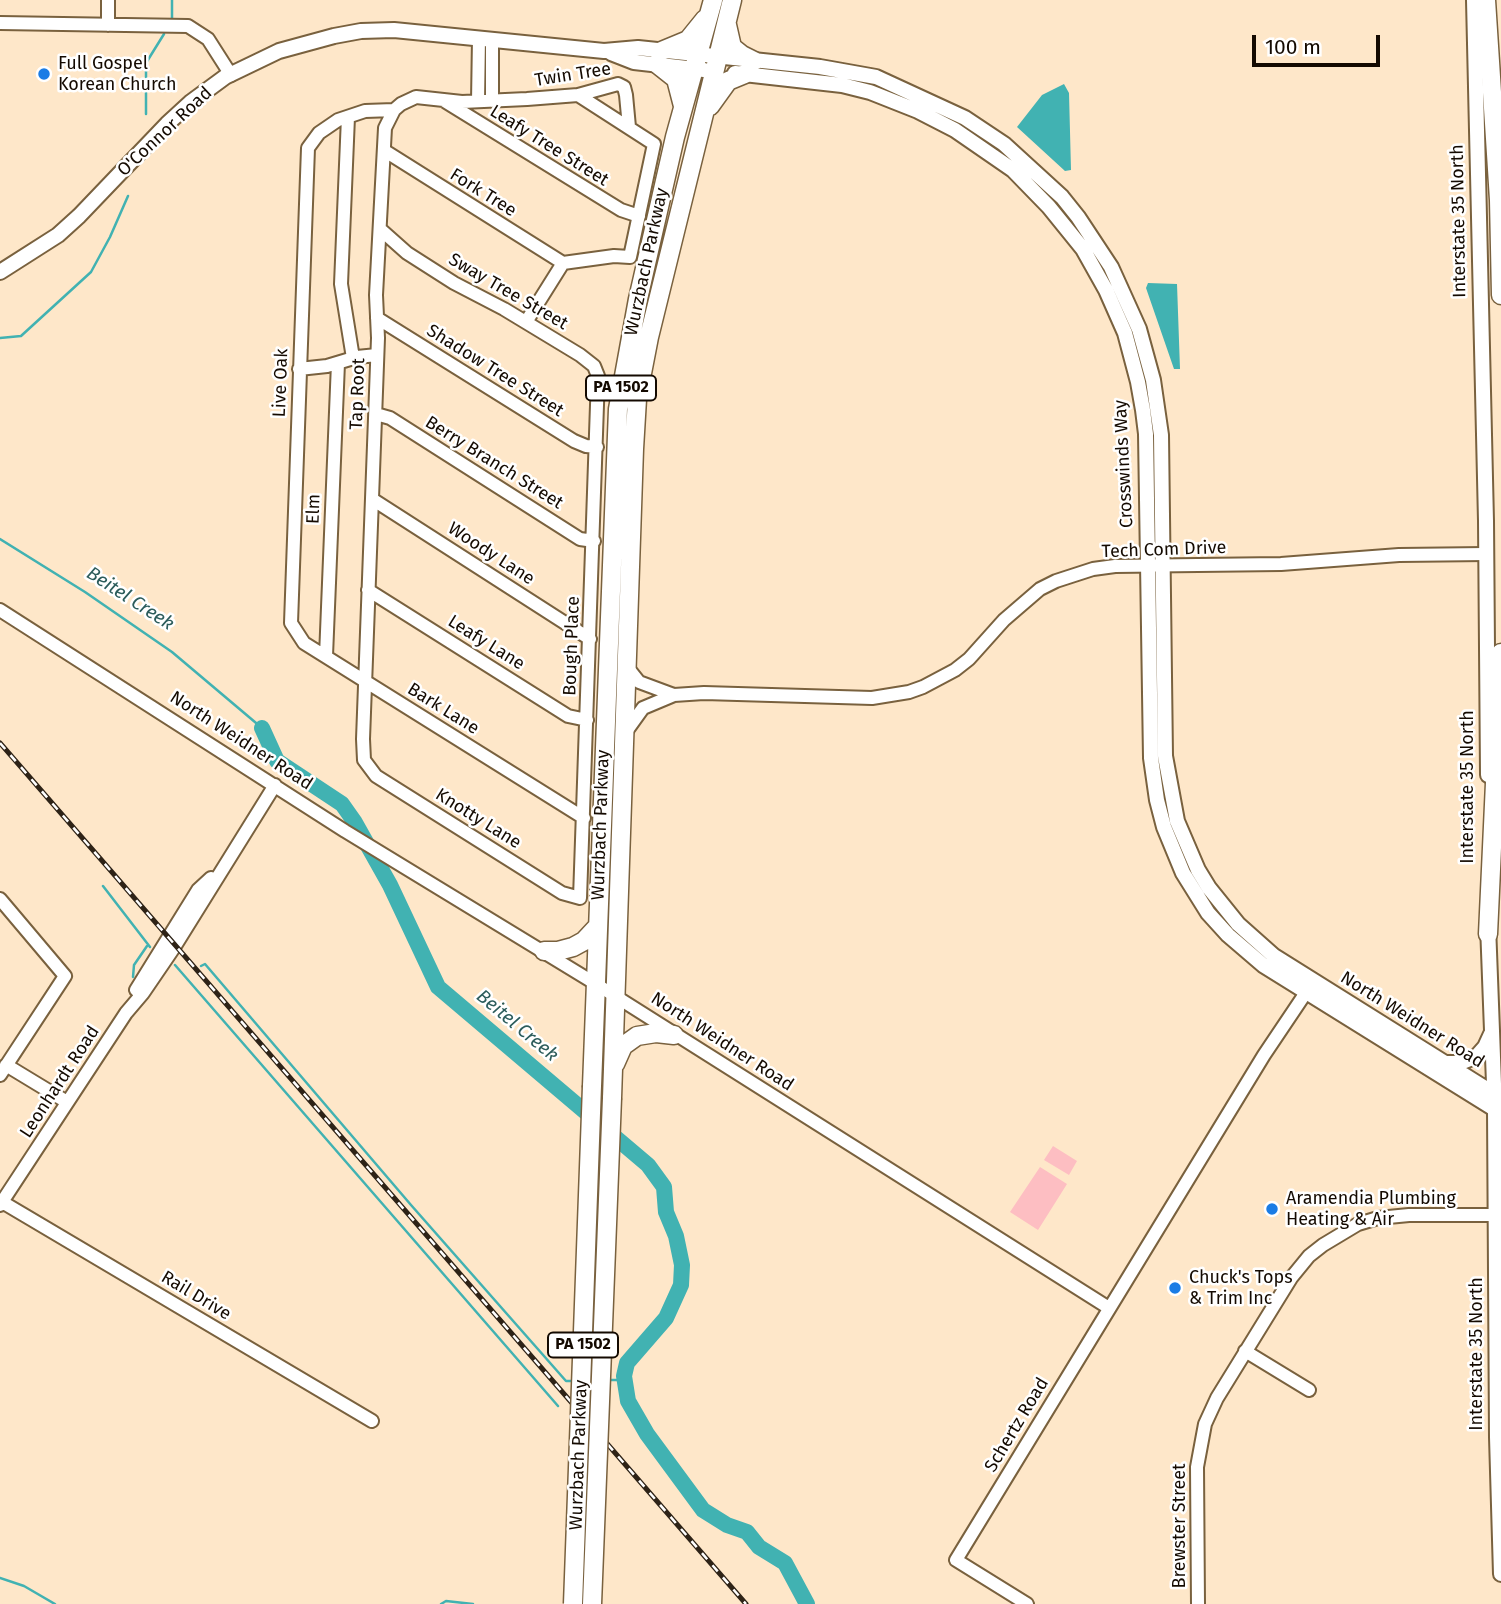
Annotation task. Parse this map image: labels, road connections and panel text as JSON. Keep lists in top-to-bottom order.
{
  "streets": {
    "highway": ["Wurzbach Parkway", "PA 1502"],
    "main road": [
      "O'Connor Road",
      "Interstate 35 North",
      "Crosswinds Way",
      "North Weidner Road"
    ],
    "street": [
      "Twin Tree",
      "Leafy Tree Street",
      "Fork Tree",
      "Sway Tree Street",
      "Shadow Tree Street",
      "Live Oak",
      "Tap Root",
      "Berry Branch Street",
      "Elm",
      "Tech Com Drive",
      "Woody Lane",
      "Leafy Lane",
      "Bough Place",
      "Bark Lane",
      "Knotty Lane",
      "Leonhardt Road",
      "Rail Drive",
      "Schertz Road",
      "Brewster Street"
    ]
  },
  "crossings": [
    ["Twin Tree", "Leafy Tree Street"],
    ["Twin Tree", "Live Oak"],
    ["Twin Tree", "Tap Root"],
    ["O'Connor Road", "Wurzbach Parkway"],
    ["O'Connor Road", "Crosswinds Way"],
    ["Fork Tree", "Tap Root"],
    ["Interstate 35 North", "Tech Com Drive"],
    ["Interstate 35 North", "North Weidner Road"],
    ["Interstate 35 North", "Brewster Street"],
    ["Wurzbach Parkway", "Crosswinds Way"],
    ["Wurzbach Parkway", "Tech Com Drive"],
    ["Wurzbach Parkway", "North Weidner Road"],
    ["Sway Tree Street", "Tap Root"],
    ["Sway Tree Street", "Bough Place"],
    ["Shadow Tree Street", "Tap Root"],
    ["Shadow Tree Street", "Bough Place"],
    ["Live Oak", "Bark Lane"],
    ["Tap Root", "Berry Branch Street"],
    ["Tap Root", "Woody Lane"],
    ["Tap Root", "Leafy Lane"],
    ["Tap Root", "Bark Lane"],
    ["Tap Root", "Knotty Lane"],
    ["Berry Branch Street", "Bough Place"],
    ["Crosswinds Way", "Tech Com Drive"],
    ["Crosswinds Way", "North Weidner Road"],
    ["Elm", "Bark Lane"],
    ["Woody Lane", "Bough Place"],
    ["Leafy Lane", "Bough Place"],
    ["Bough Place", "Bark Lane"],
    ["Bough Place", "Knotty Lane"],
    ["North Weidner Road", "Leonhardt Road"],
    ["North Weidner Road", "Schertz Road"],
    ["Leonhardt Road", "Rail Drive"]
  ],
  "water": ["Beitel Creek"],
  "places": ["Full Gospel Korean Church", "Aramendia Plumbing Heating & Air", "Chuck's Tops & Trim Inc"],
  "scale_bar": "100 m"
}
